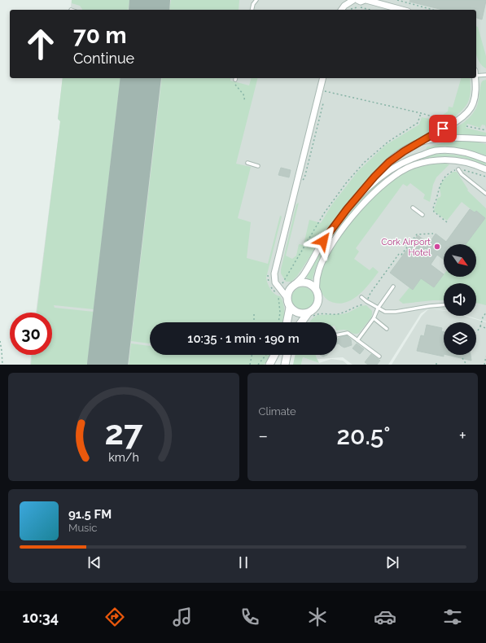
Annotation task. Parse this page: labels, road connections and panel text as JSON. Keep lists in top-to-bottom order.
{
  "places": ["Cork Airport Hotel"],
  "north": "bottom right",
  "page": {
    "turn": ["70 m", "Continue"],
    "limit": "30",
    "trip": "10:35 · 1 min · 190 m",
    "tile": "Climate",
    "heat": ["−", "20.5°", "+"],
    "song": ["91.5 FM", "Music"],
    "tabs": "10:34",
    "gauge": ["27", "km/h"]
  }
}
